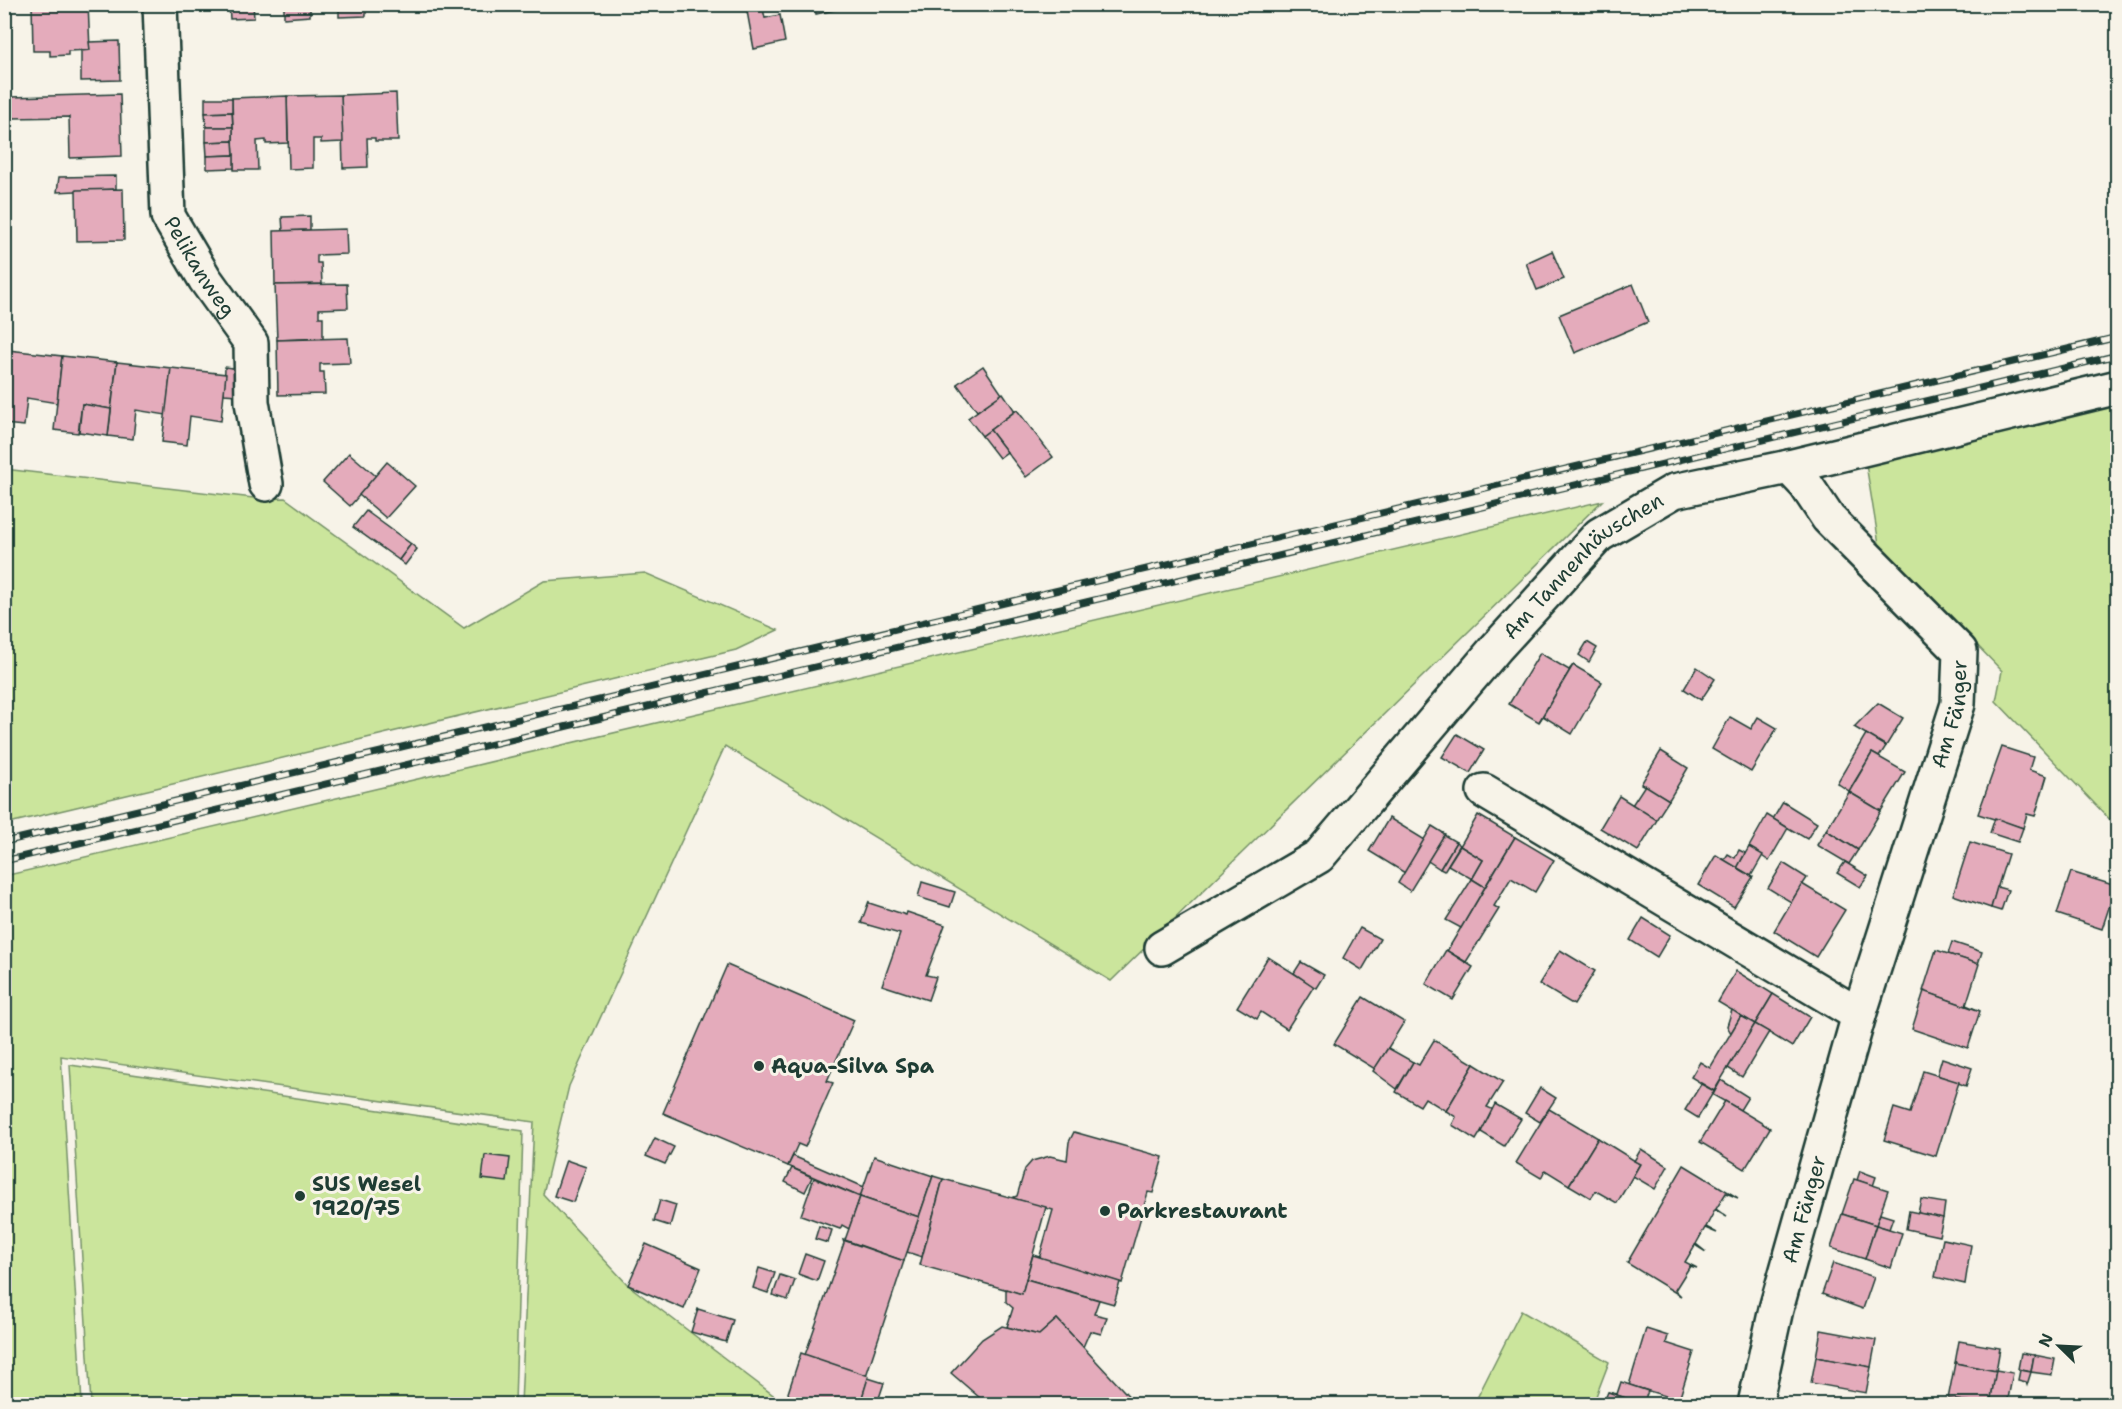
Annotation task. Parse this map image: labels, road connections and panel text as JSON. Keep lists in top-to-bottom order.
{
  "streets": {
    "street": ["Pelikanweg", "Am Tannenhäuschen", "Am Fänger"]
  },
  "crossings": [
    ["Am Tannenhäuschen", "Am Fänger"]
  ],
  "places": ["Aqua-Silva Spa", "SUS Wesel 1920/75", "Parkrestaurant"],
  "north": "top left"
}
